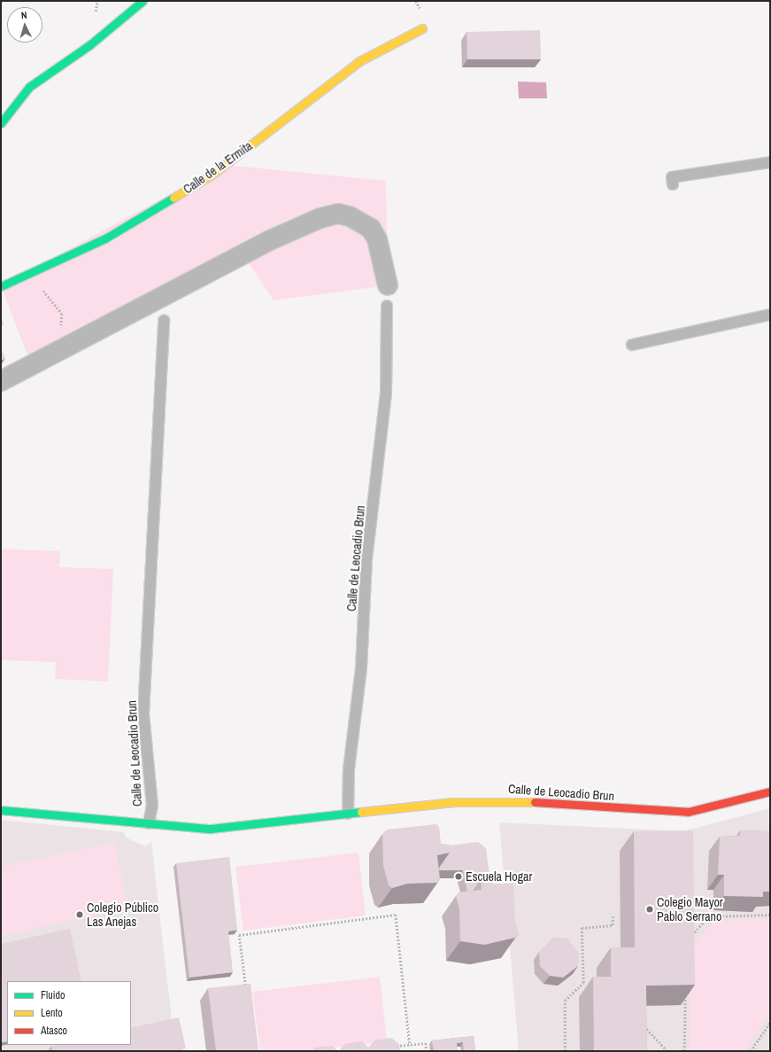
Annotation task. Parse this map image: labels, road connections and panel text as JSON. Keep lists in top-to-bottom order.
{
  "streets": {
    "street": ["Calle de la Ermita", "Calle de Leocadio Brun"]
  },
  "places": ["Escuela Hogar", "Colegio Mayor Pablo Serrano", "Colegio Público Las Anejas"],
  "legend": ["Fluido", "Lento", "Atasco"],
  "north": "top"
}
